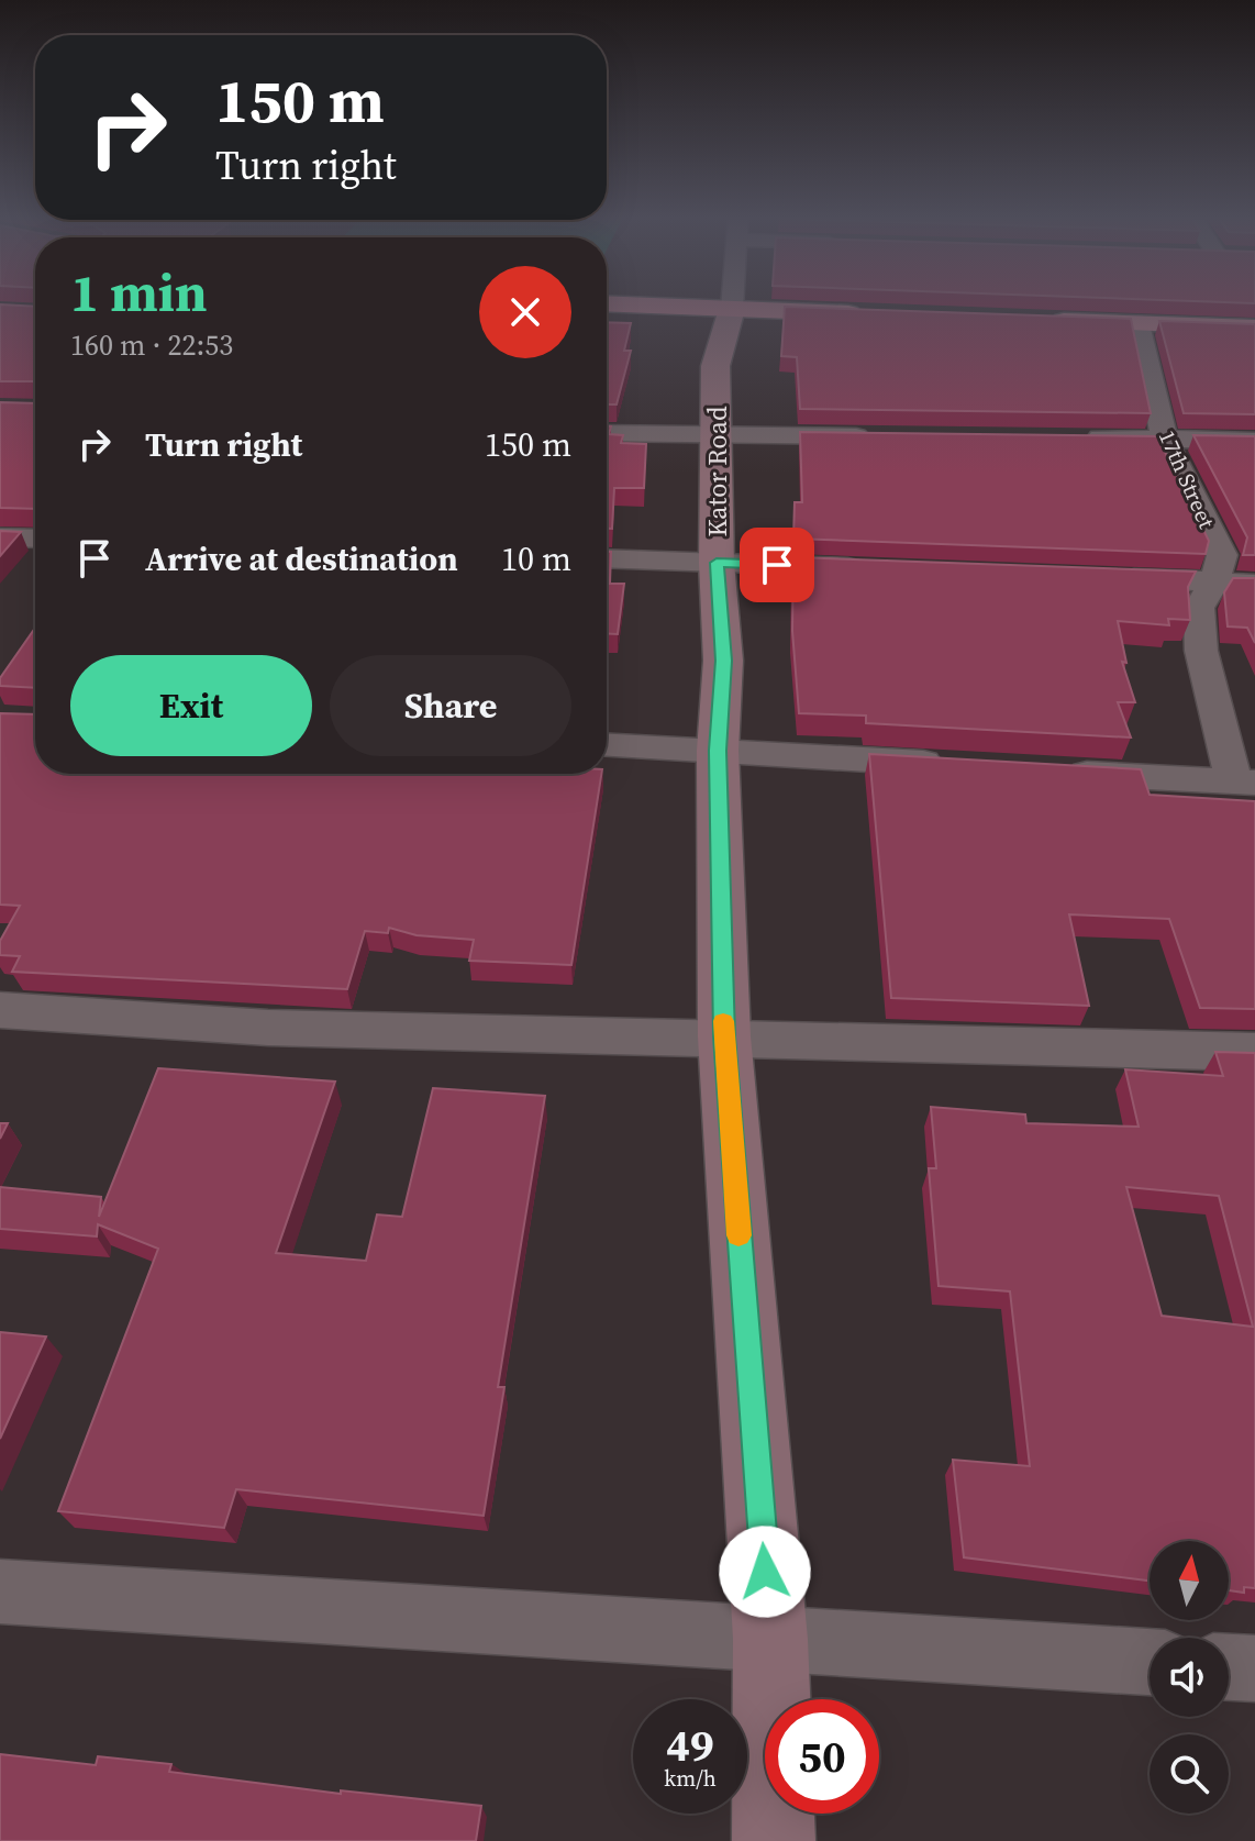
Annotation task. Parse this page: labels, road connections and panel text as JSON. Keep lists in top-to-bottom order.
{
  "streets": {
    "main road": ["Kator Road"],
    "street": ["17th Street"]
  },
  "north": "top",
  "page": {
    "turn": ["150 m", "Turn right"],
    "heading": ["1 min", "160 m · 22:53"],
    "list": [
      {
        "name": "Turn right",
        "value": "150 m"
      },
      {
        "name": "Arrive at destination",
        "value": "10 m"
      }
    ],
    "buttons": ["Exit", "Share"],
    "speed": "49 km/h",
    "limit": "50"
  }
}
